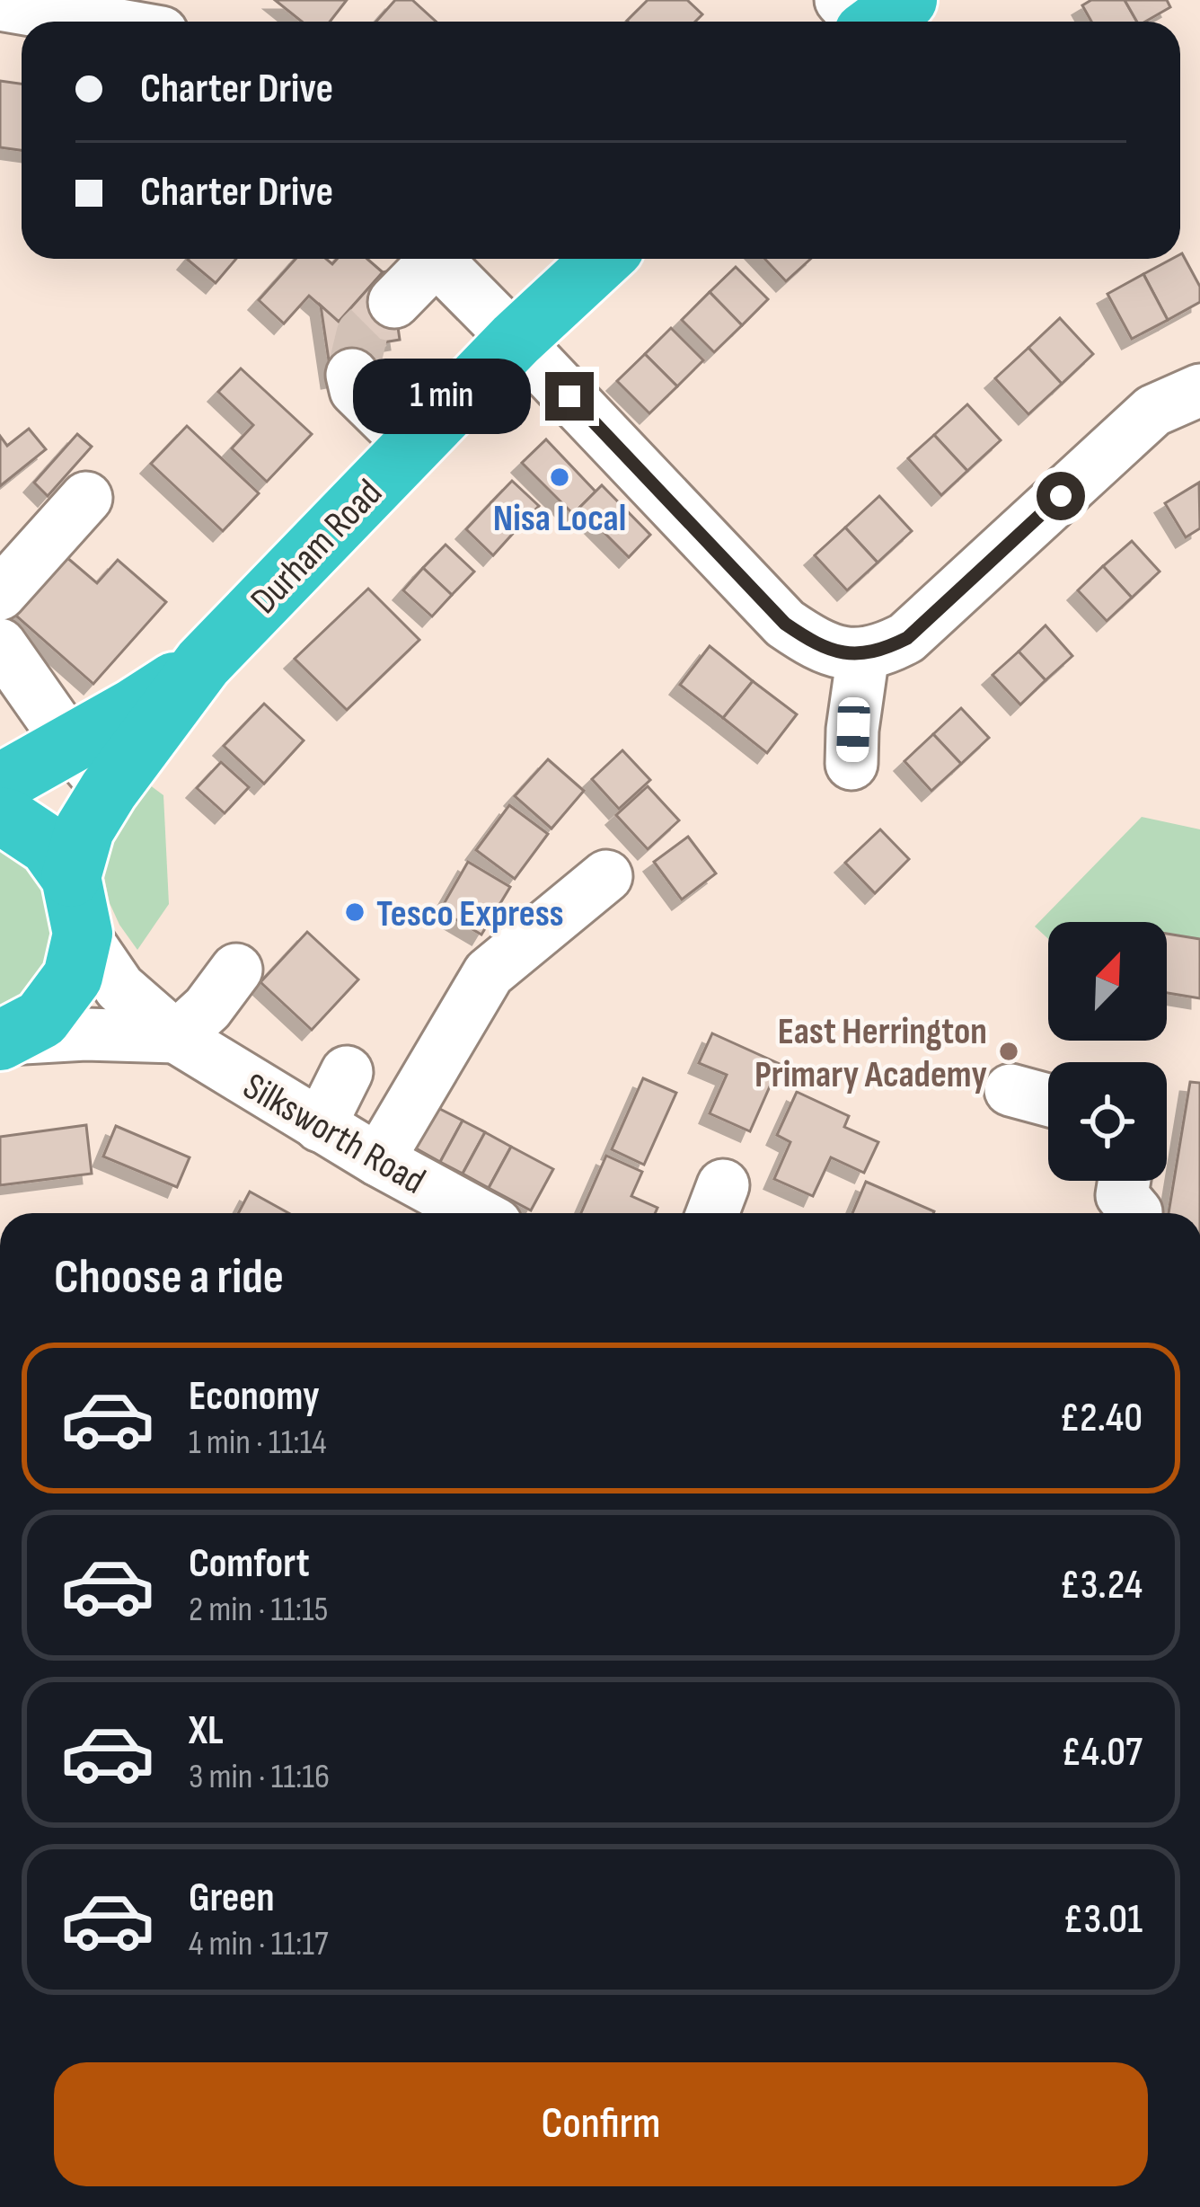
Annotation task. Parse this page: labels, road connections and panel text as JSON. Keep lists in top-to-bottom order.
{
  "streets": {
    "highway": ["Durham Road"],
    "street": ["Silksworth Road"]
  },
  "crossings": [
    ["Durham Road", "Silksworth Road"]
  ],
  "places": ["Nisa Local", "Tesco Express", "East Herrington Primary Academy"],
  "north": "top right",
  "page": {
    "banner": ["Charter Drive", "Charter Drive"],
    "bubble": "1 min",
    "heading": "Choose a ride",
    "list": [
      {
        "name": "Economy",
        "note": "1 min · 11:14",
        "value": "£2.40"
      },
      {
        "name": "Comfort",
        "note": "2 min · 11:15",
        "value": "£3.24"
      },
      {
        "name": "XL",
        "note": "3 min · 11:16",
        "value": "£4.07"
      },
      {
        "name": "Green",
        "note": "4 min · 11:17",
        "value": "£3.01"
      }
    ],
    "buttons": "Confirm"
  }
}
